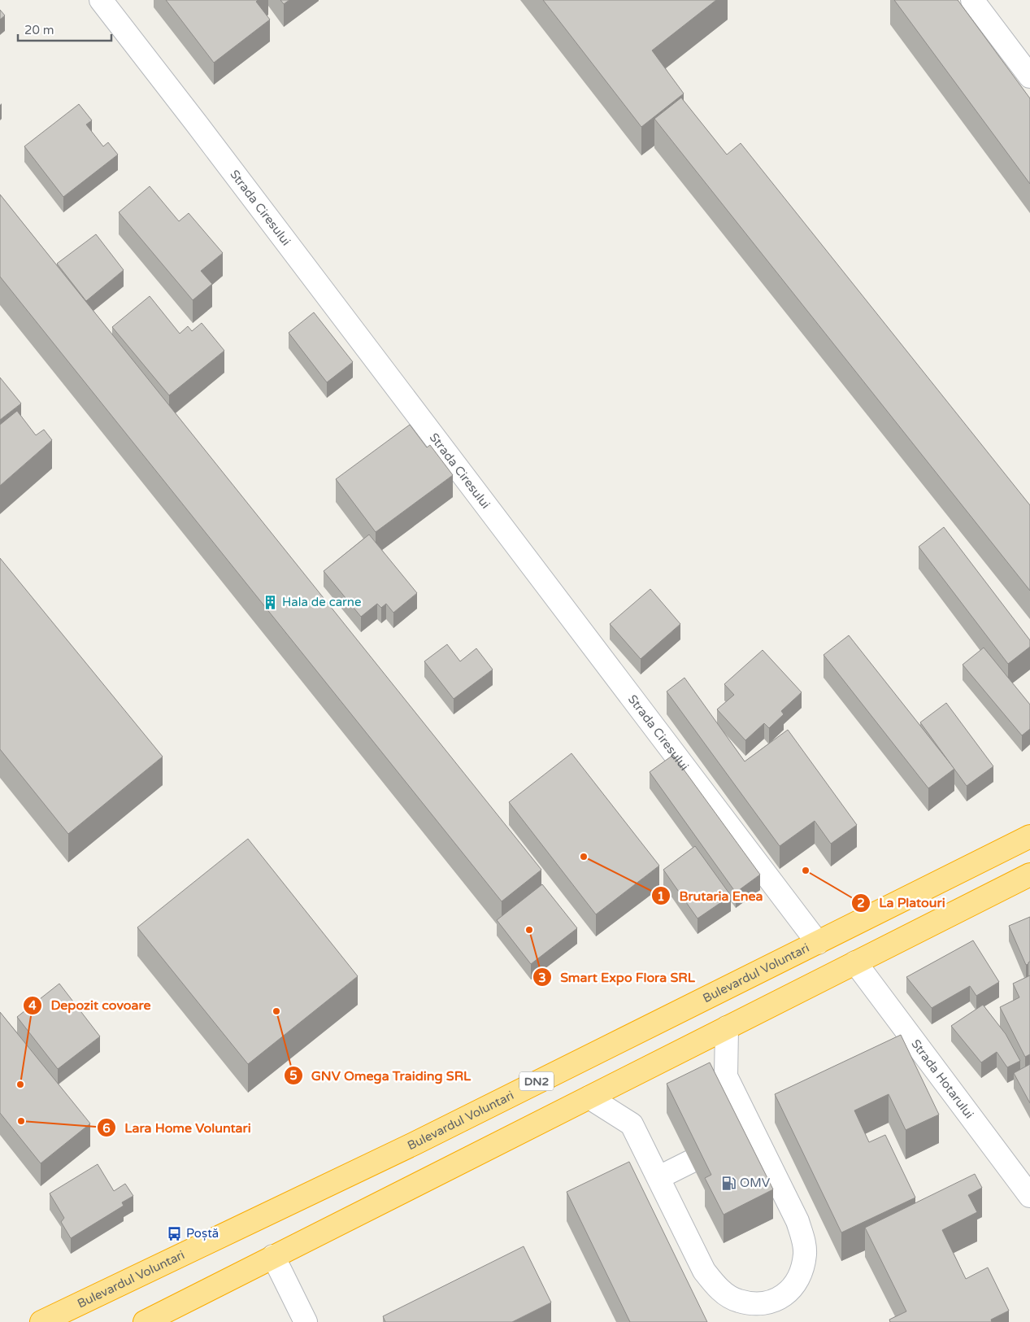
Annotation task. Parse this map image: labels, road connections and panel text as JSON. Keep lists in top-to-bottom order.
{
  "streets": {
    "highway": ["Bulevardul Voluntari", "DN2"],
    "street": ["Strada Ciresului", "Strada Hotarului"]
  },
  "crossings": [
    ["Strada Ciresului", "Bulevardul Voluntari"]
  ],
  "places": {
    "building": ["Hala de carne"],
    "other": [
      "Brutaria Enea",
      "La Platouri",
      "Smart Expo Flora SRL",
      "GNV Omega Traiding SRL",
      "Depozit covoare",
      "Lara Home Voluntari"
    ],
    "fuel station": ["OMV"],
    "bus stop": ["Poștă"]
  },
  "scale_bar": "20 m"
}
